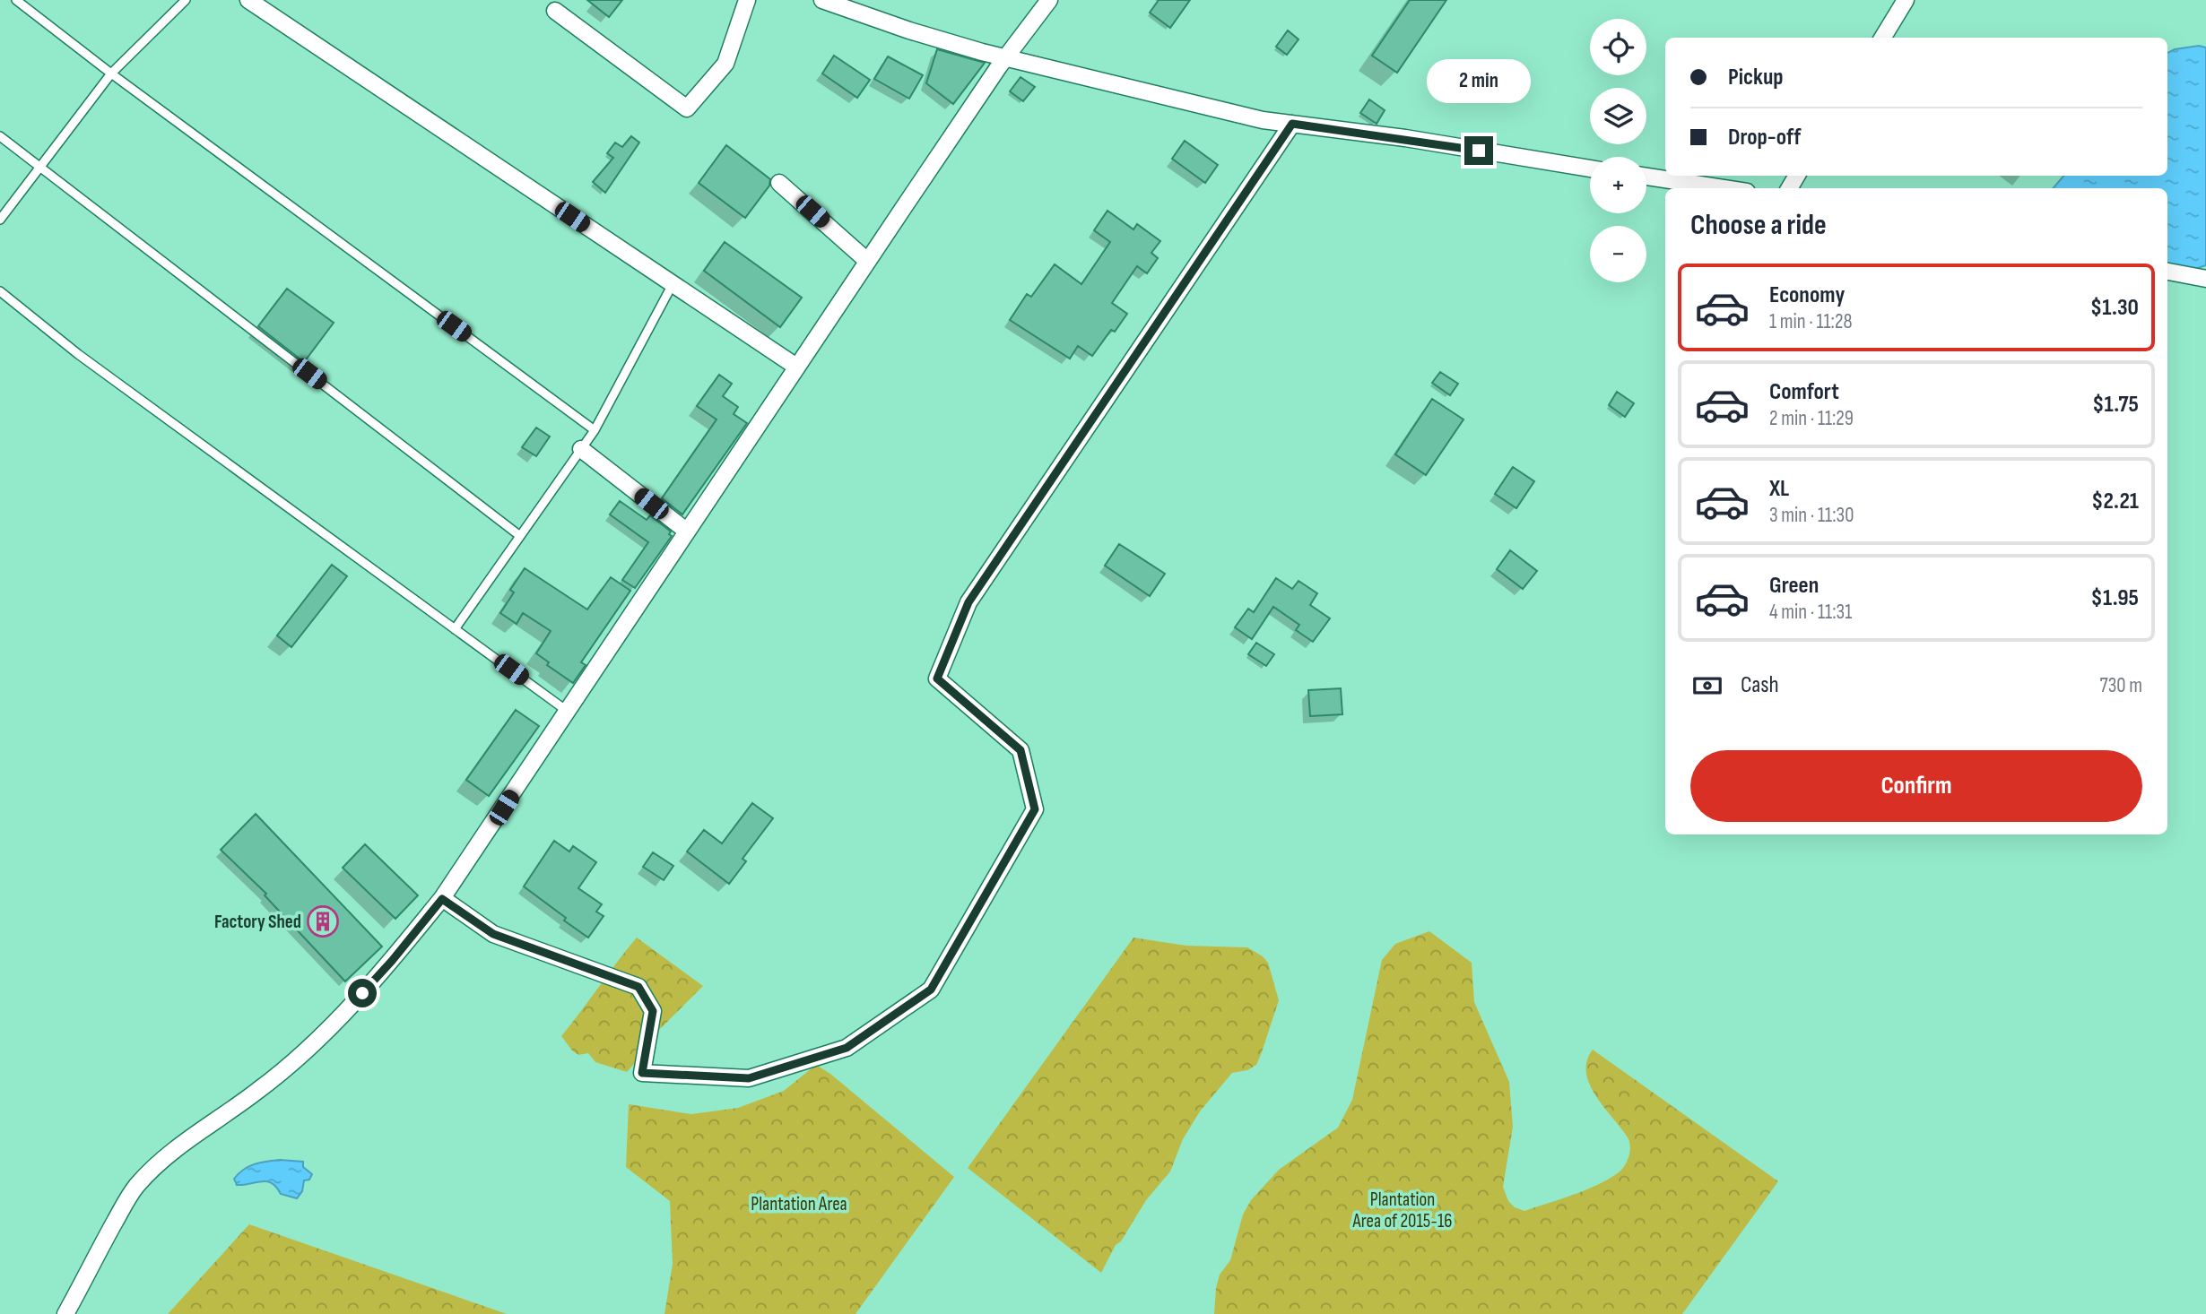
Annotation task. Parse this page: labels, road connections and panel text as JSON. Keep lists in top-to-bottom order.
{
  "parks": ["Plantation Area of 2015-16", "Plantation Area"],
  "places": {
    "building": ["Factory Shed"]
  },
  "page": {
    "map_buttons": ["+", "−"],
    "banner": ["Pickup", "Drop-off"],
    "bubble": "2 min",
    "heading": "Choose a ride",
    "list": [
      {
        "name": "Economy",
        "note": "1 min · 11:28",
        "value": "$1.30"
      },
      {
        "name": "Comfort",
        "note": "2 min · 11:29",
        "value": "$1.75"
      },
      {
        "name": "XL",
        "note": "3 min · 11:30",
        "value": "$2.21"
      },
      {
        "name": "Green",
        "note": "4 min · 11:31",
        "value": "$1.95"
      }
    ],
    "pay": ["Cash", "730 m"],
    "buttons": "Confirm"
  }
}
